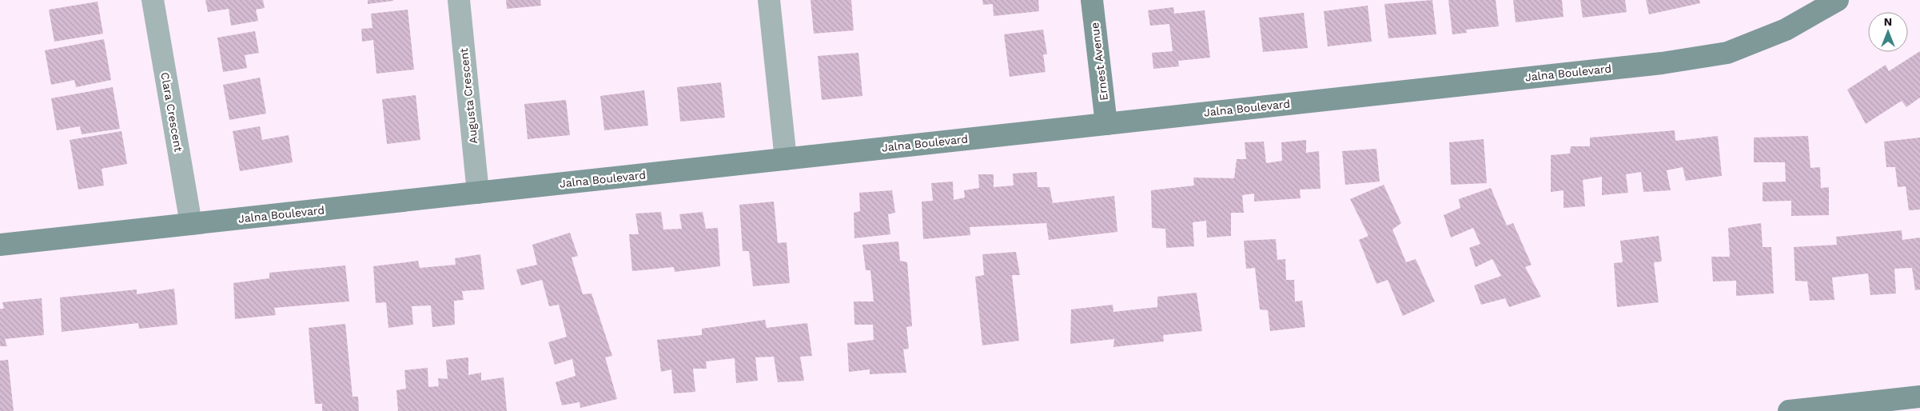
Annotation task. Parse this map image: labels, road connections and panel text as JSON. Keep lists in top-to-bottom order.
{
  "streets": {
    "street": [
      "Ernest Avenue",
      "Jalna Boulevard",
      "Augusta Crescent",
      "Clara Crescent"
    ]
  },
  "crossings": [
    ["Ernest Avenue", "Jalna Boulevard"],
    ["Jalna Boulevard", "Augusta Crescent"],
    ["Jalna Boulevard", "Clara Crescent"]
  ],
  "north": "top"
}
